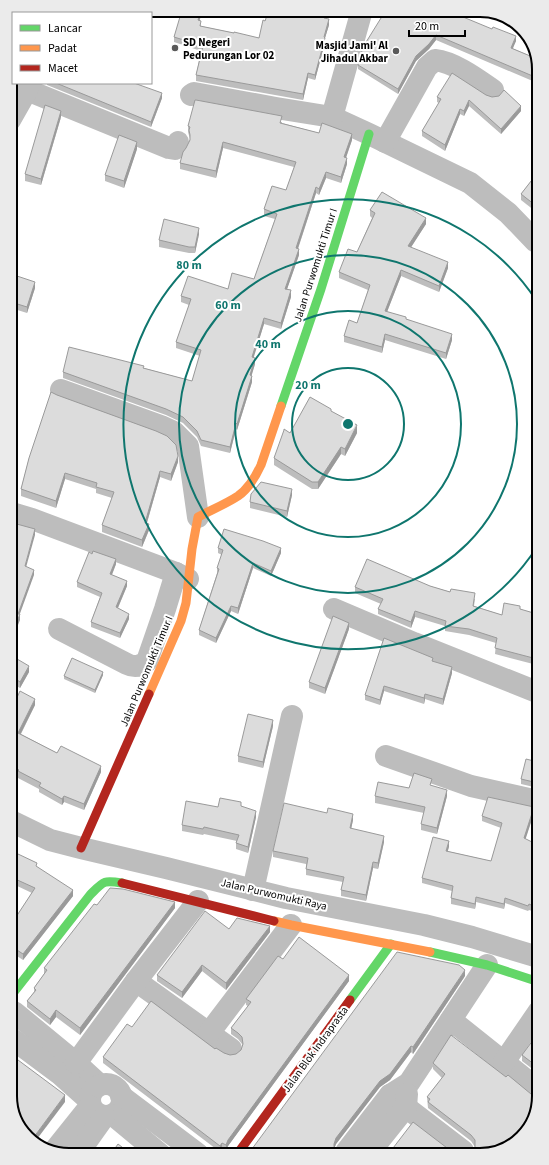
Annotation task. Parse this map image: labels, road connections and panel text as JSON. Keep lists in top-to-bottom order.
{
  "streets": {
    "street": ["Jalan Purwomukti Timur I", "Jalan Purwomukti Raya", "Jalan Blok Indraprasta"]
  },
  "crossings": [
    ["Jalan Purwomukti Timur I", "Jalan Purwomukti Raya"]
  ],
  "places": ["SD Negeri Pedurungan Lor 02", "Masjid Jami' Al Jihadul Akbar"],
  "legend": ["Lancar", "Padat", "Macet"],
  "scale_bar": "20 m",
  "rings": [
    "80 m",
    "60 m",
    "40 m",
    "20 m"
  ]
}
